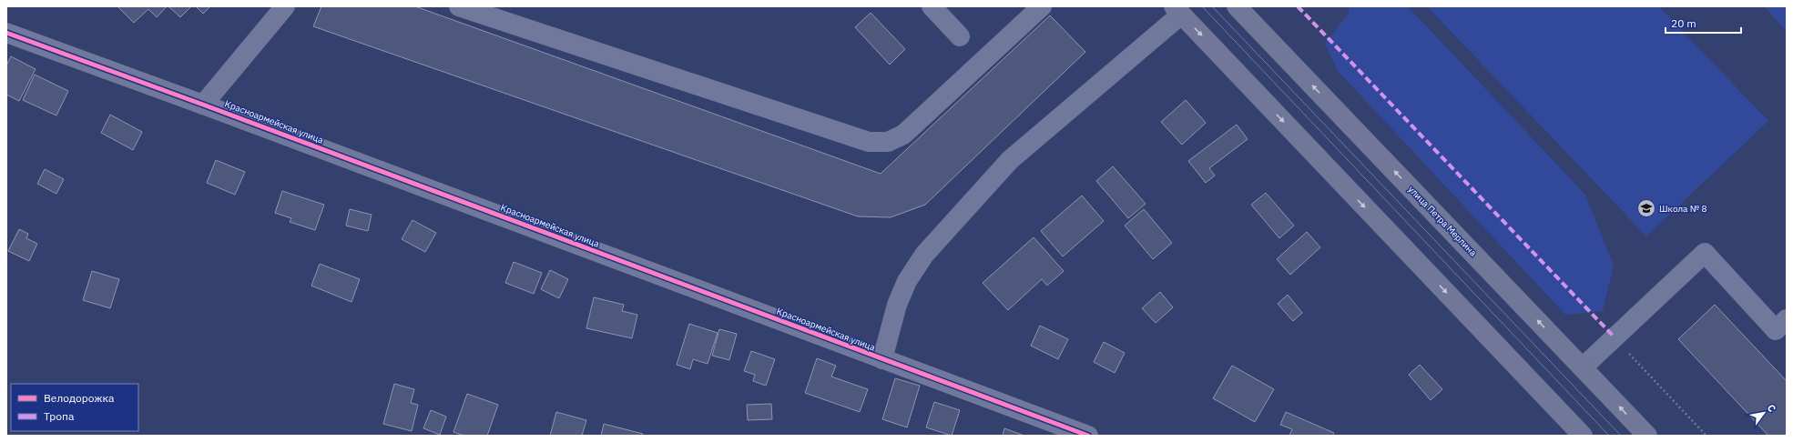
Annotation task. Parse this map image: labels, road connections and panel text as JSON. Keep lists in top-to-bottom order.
{
  "streets": {
    "main road": ["улица Петра Мерлина"],
    "street": ["Красноармейская улица"]
  },
  "places": {
    "school or university": ["Школа № 8"]
  },
  "legend": ["Велодорожка", "Тропа"],
  "scale_bar": "20 m",
  "north": "top right"
}
